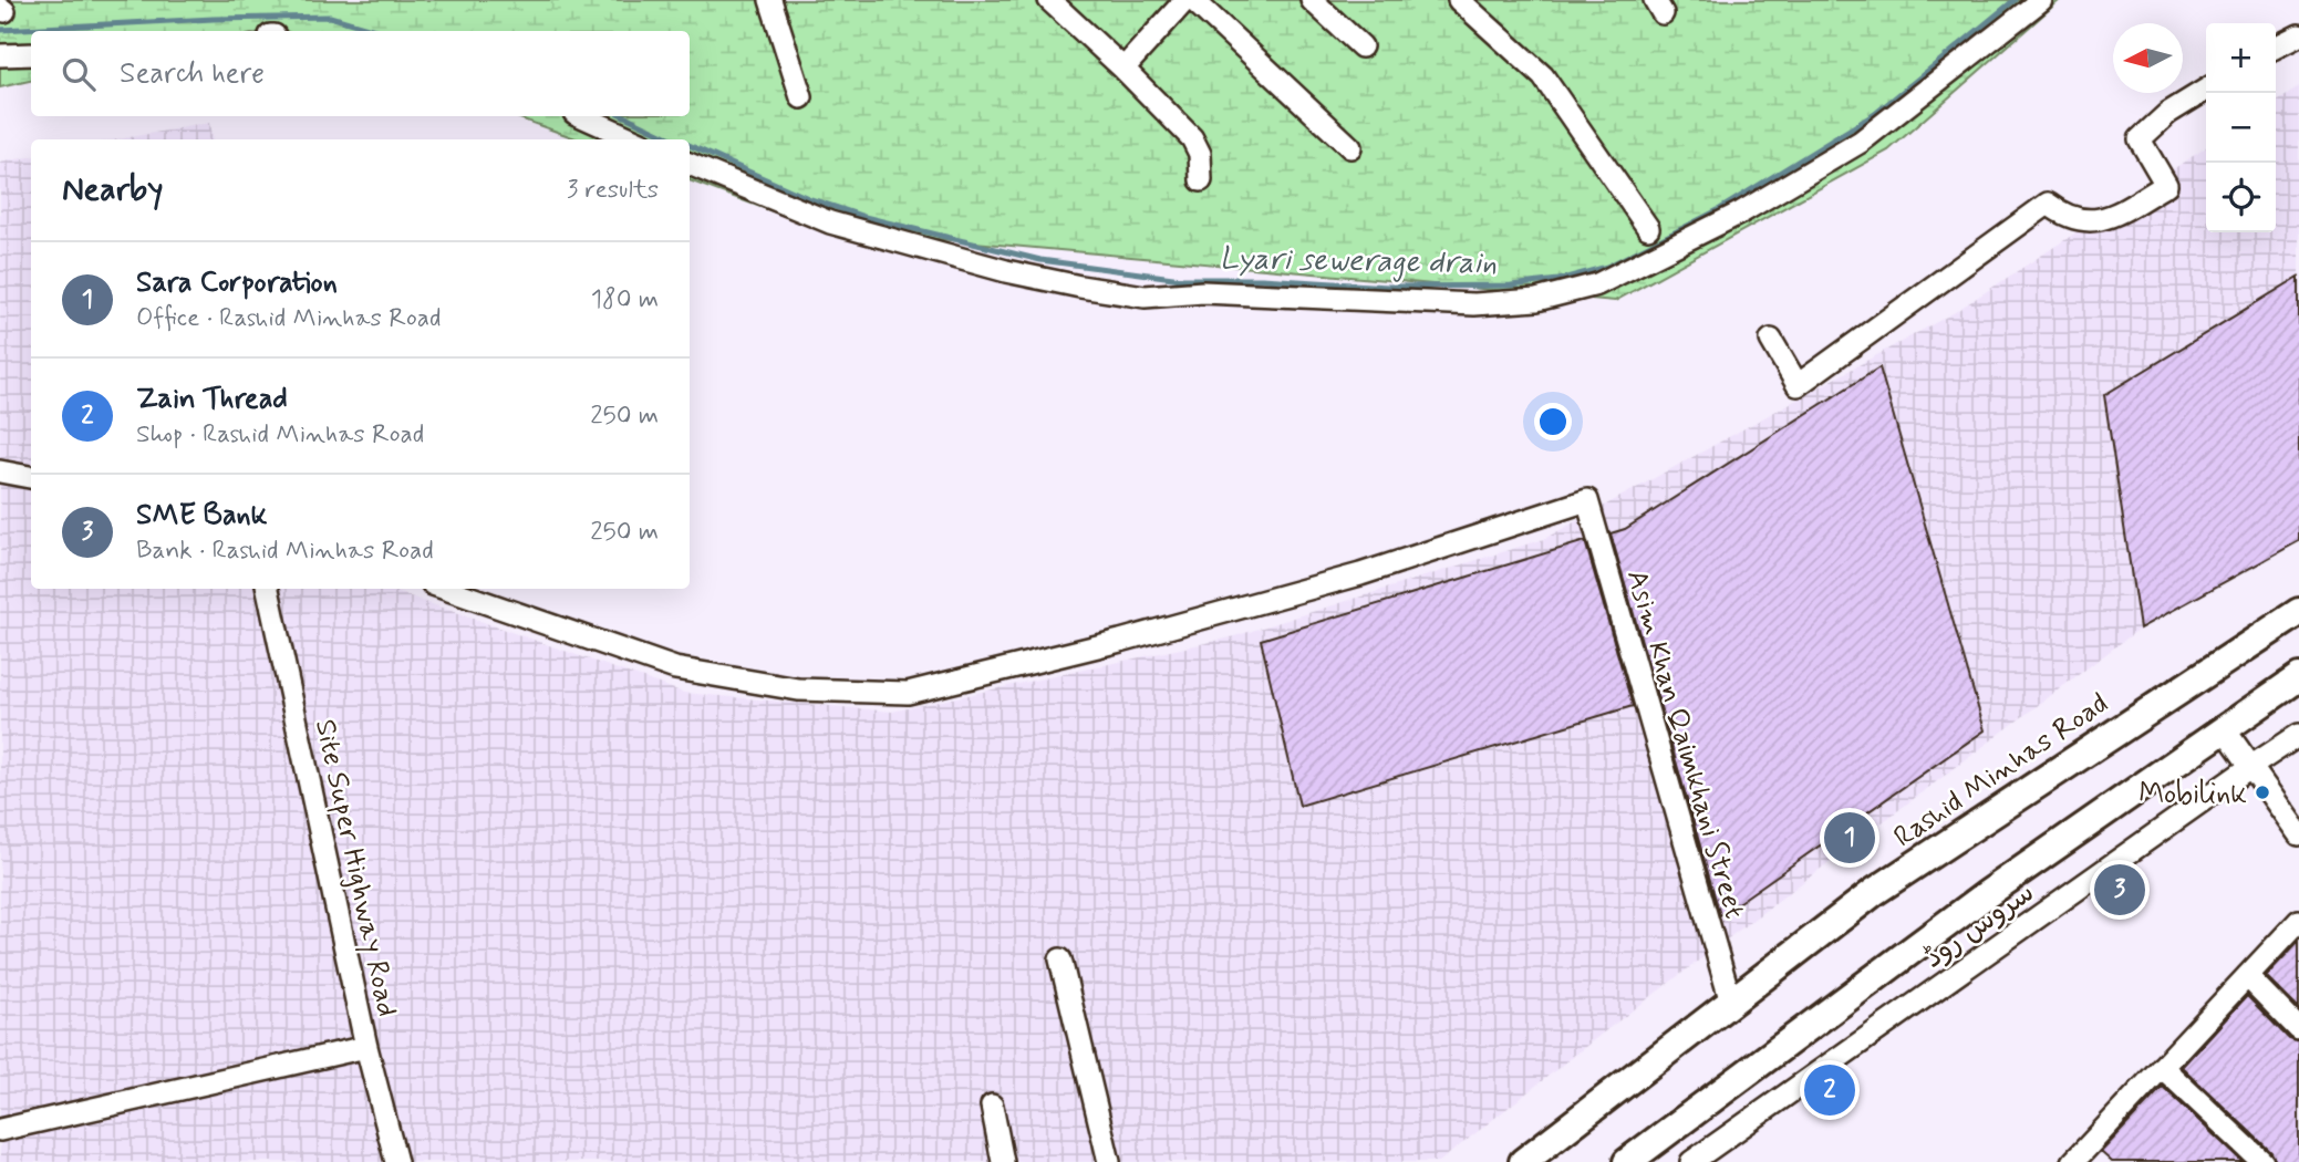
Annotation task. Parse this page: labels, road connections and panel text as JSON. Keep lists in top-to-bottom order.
{
  "streets": {
    "main road": ["Rashid Minhas Road"],
    "street": ["Asim Khan Qaimkhani Street", "Site Super Highway Road", "سروس روڈ"]
  },
  "crossings": [
    ["Asim Khan Qaimkhani Street", "Rashid Minhas Road"]
  ],
  "water": ["Lyari sewerage drain"],
  "places": ["Mobilink"],
  "north": "left",
  "page": {
    "map_buttons": ["+", "−"],
    "search": "Search here",
    "heading": ["Nearby", "3 results"],
    "list": [
      {
        "mark": "1",
        "name": "Sara Corporation",
        "note": "Office · Rashid Minhas Road",
        "value": "180 m"
      },
      {
        "mark": "2",
        "name": "Zain Thread",
        "note": "Shop · Rashid Minhas Road",
        "value": "250 m"
      },
      {
        "mark": "3",
        "name": "SME Bank",
        "note": "Bank · Rashid Minhas Road",
        "value": "250 m"
      }
    ],
    "pins": ["1", "3", "2"]
  }
}
